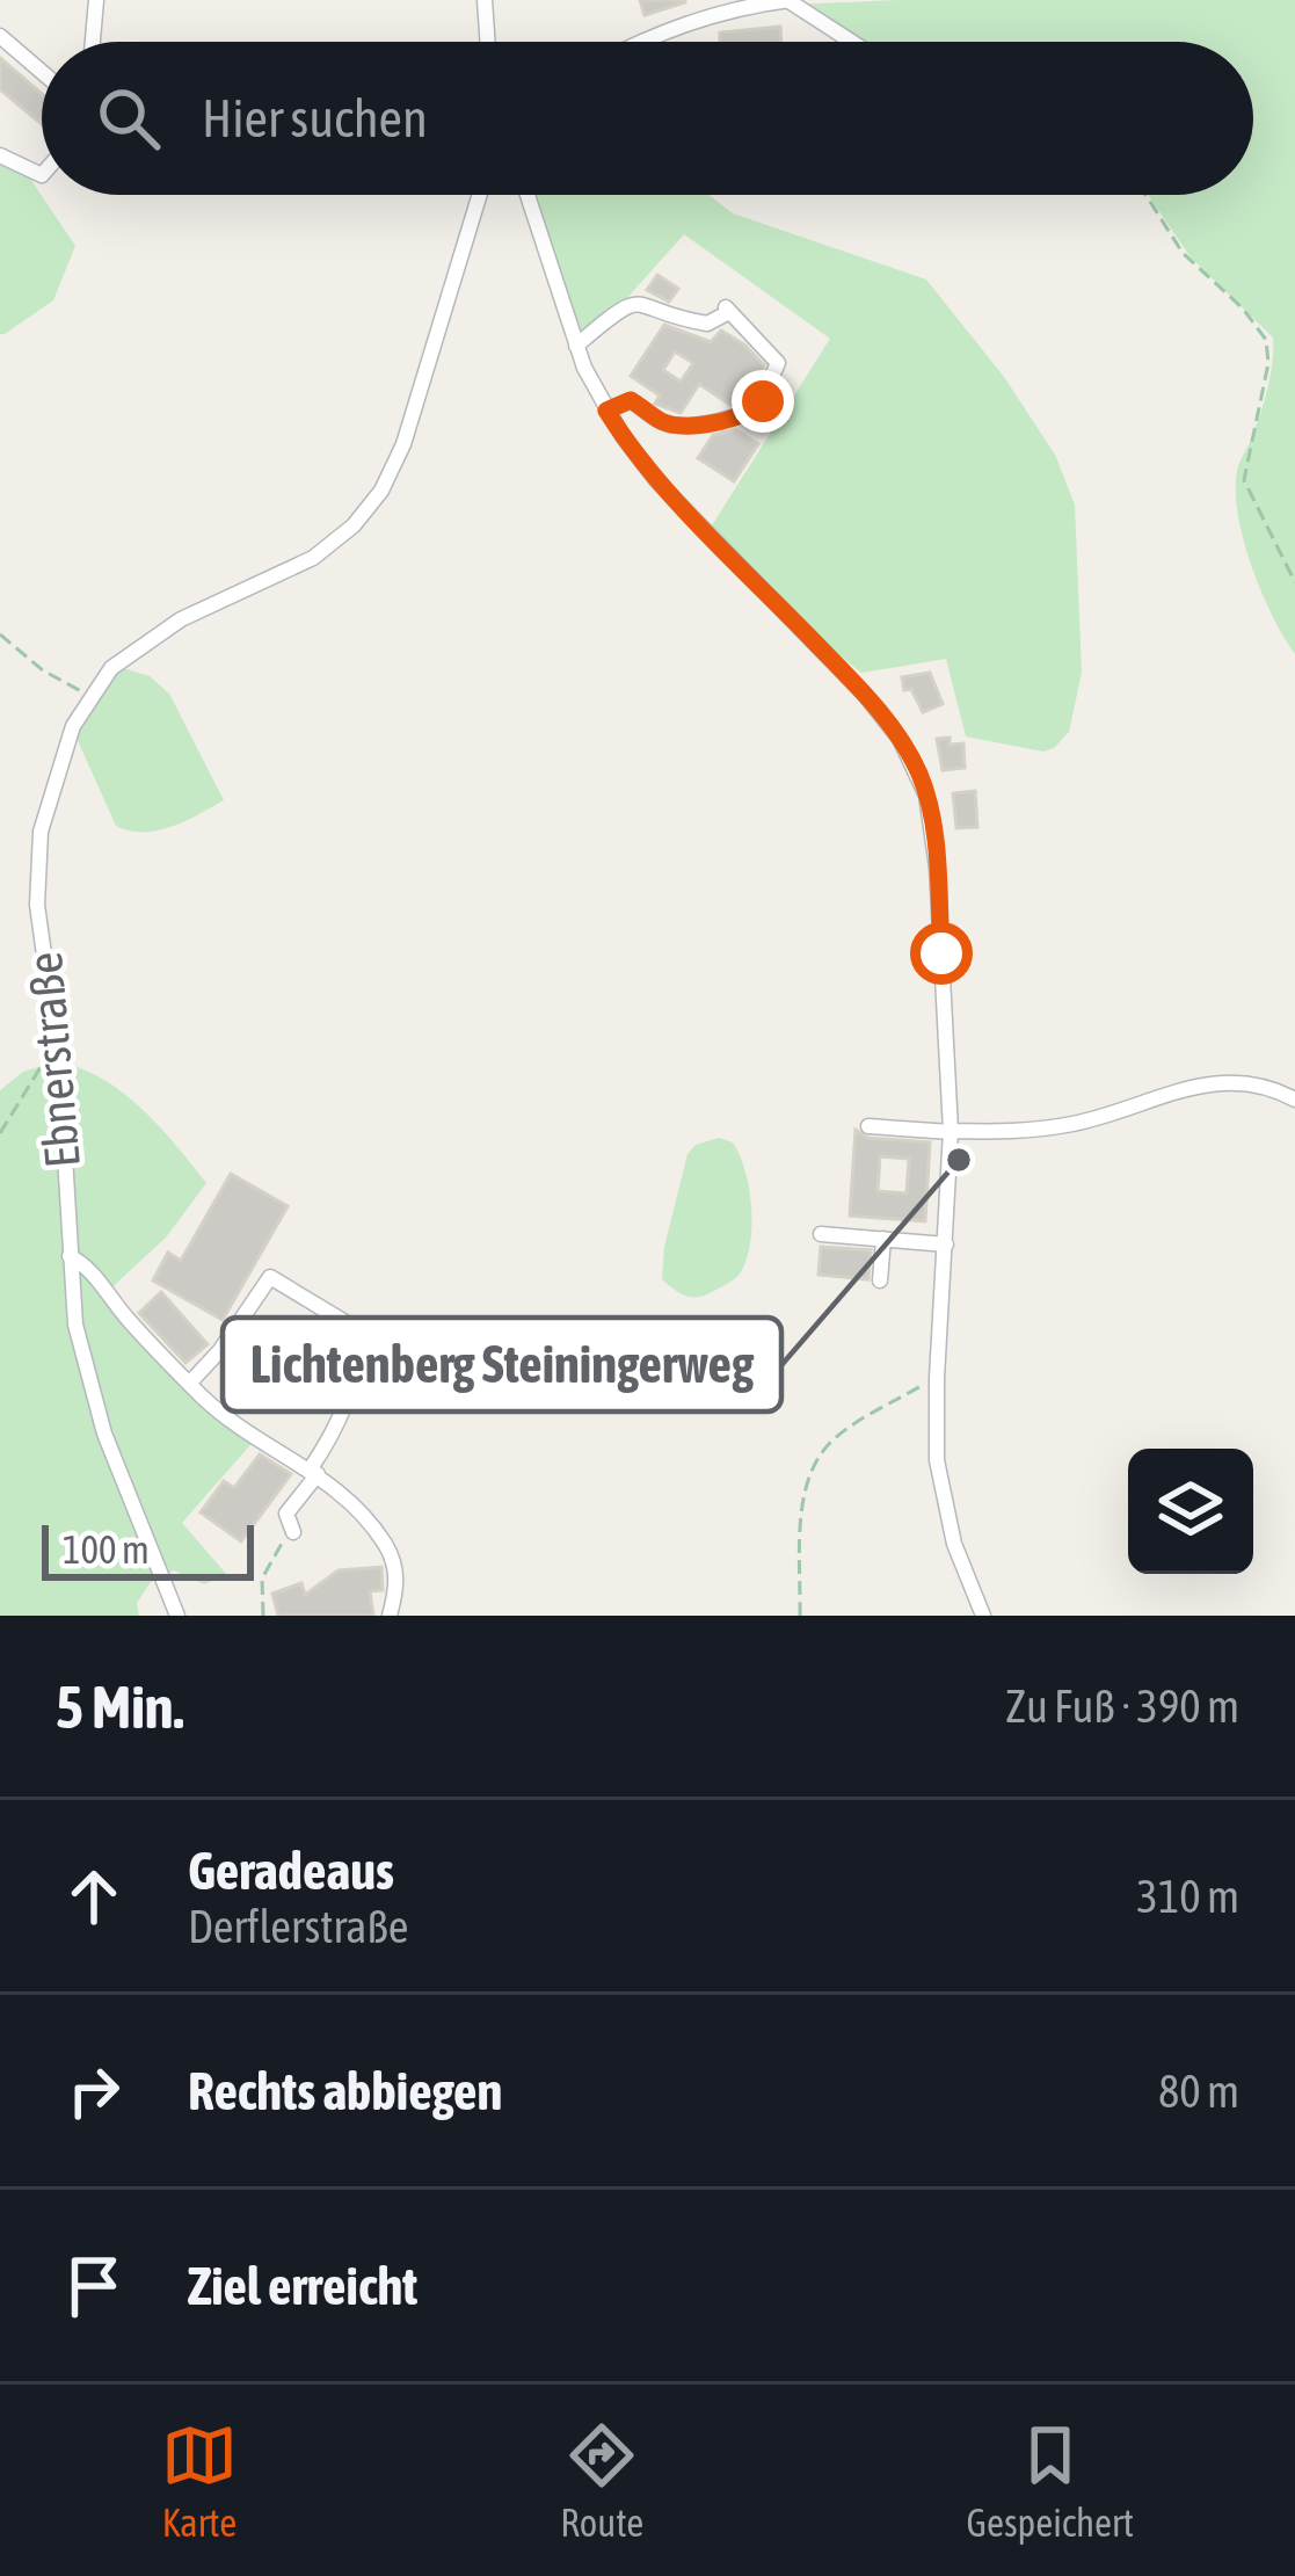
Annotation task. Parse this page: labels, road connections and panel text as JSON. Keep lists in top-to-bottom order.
{
  "streets": {
    "street": ["Ebnerstraße"]
  },
  "places": ["Lichtenberg Steiningerweg"],
  "scale_bar": "100 m",
  "page": {
    "search": "Hier suchen",
    "scale": "100 m",
    "heading": ["5 Min.", "Zu Fuß · 390 m"],
    "list": [
      ["Geradeaus", "Derflerstraße", "310 m"],
      ["Rechts abbiegen", "80 m"],
      "Ziel erreicht"
    ],
    "nav": ["Karte", "Route", "Gespeichert"]
  }
}
